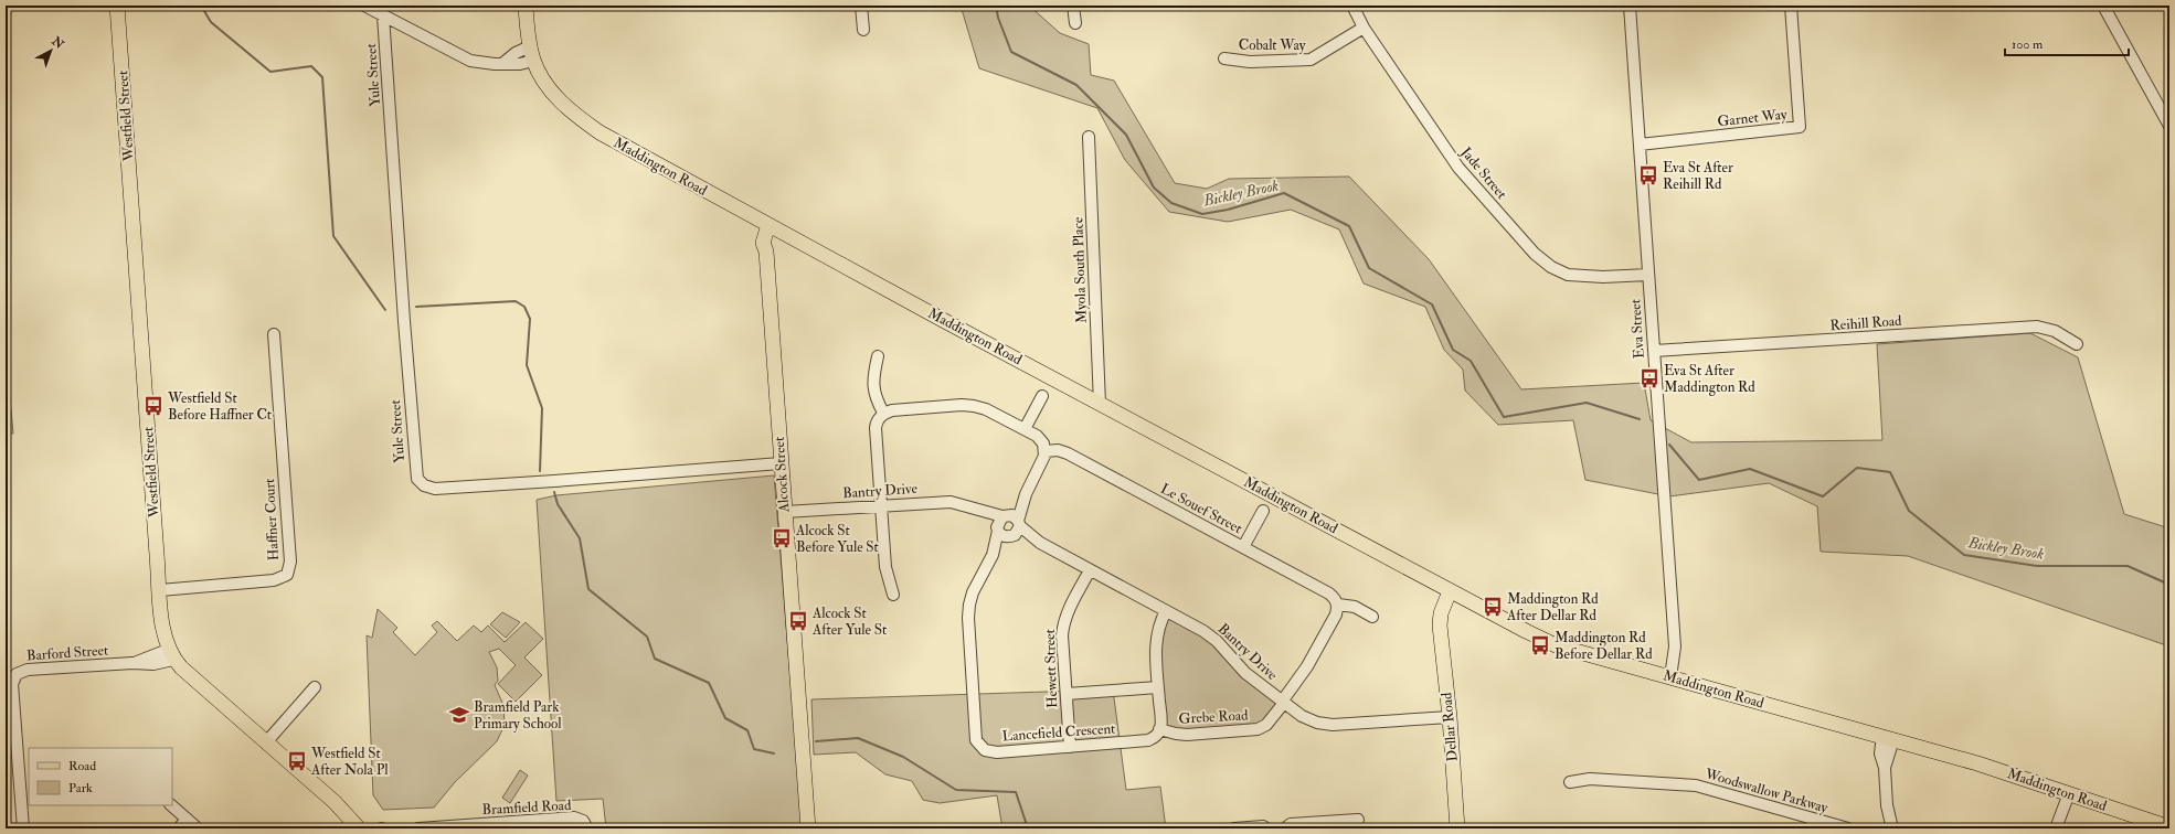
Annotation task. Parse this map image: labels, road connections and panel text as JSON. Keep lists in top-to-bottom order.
{
  "streets": {
    "main road": [
      "Westfield Street",
      "Maddington Road",
      "Alcock Street",
      "Dellar Road"
    ],
    "street": [
      "Cobalt Way",
      "Yule Street",
      "Garnet Way",
      "Jade Street",
      "Myola South Place",
      "Reihill Road",
      "Eva Street",
      "Bantry Drive",
      "Le Souef Street",
      "Haffner Court",
      "Barford Street",
      "Hewett Street",
      "Grebe Road",
      "Lancefield Crescent",
      "Woodswallow Parkway",
      "Bramfield Road"
    ]
  },
  "crossings": [
    ["Cobalt Way", "Jade Street"],
    ["Yule Street", "Alcock Street"],
    ["Westfield Street", "Haffner Court"],
    ["Westfield Street", "Barford Street"],
    ["Garnet Way", "Eva Street"],
    ["Maddington Road", "Myola South Place"],
    ["Maddington Road", "Eva Street"],
    ["Maddington Road", "Alcock Street"],
    ["Maddington Road", "Dellar Road"],
    ["Jade Street", "Eva Street"],
    ["Reihill Road", "Eva Street"],
    ["Alcock Street", "Bantry Drive"],
    ["Bantry Drive", "Hewett Street"],
    ["Bantry Drive", "Grebe Road"],
    ["Bantry Drive", "Dellar Road"],
    ["Bantry Drive", "Lancefield Crescent"],
    ["Hewett Street", "Lancefield Crescent"],
    ["Grebe Road", "Lancefield Crescent"]
  ],
  "water": ["Bickley Brook"],
  "places": {
    "bus stop": [
      "Eva St After Reihill Rd",
      "Eva St After Maddington Rd",
      "Westfield St Before Haffner Ct",
      "Alcock St Before Yule St",
      "Maddington Rd After Dellar Rd",
      "Alcock St After Yule St",
      "Maddington Rd Before Dellar Rd",
      "Westfield St After Nola Pl"
    ],
    "school or university": ["Bramfield Park Primary School"]
  },
  "legend": ["Road", "Park"],
  "scale_bar": "100 m",
  "north": "top right"
}
